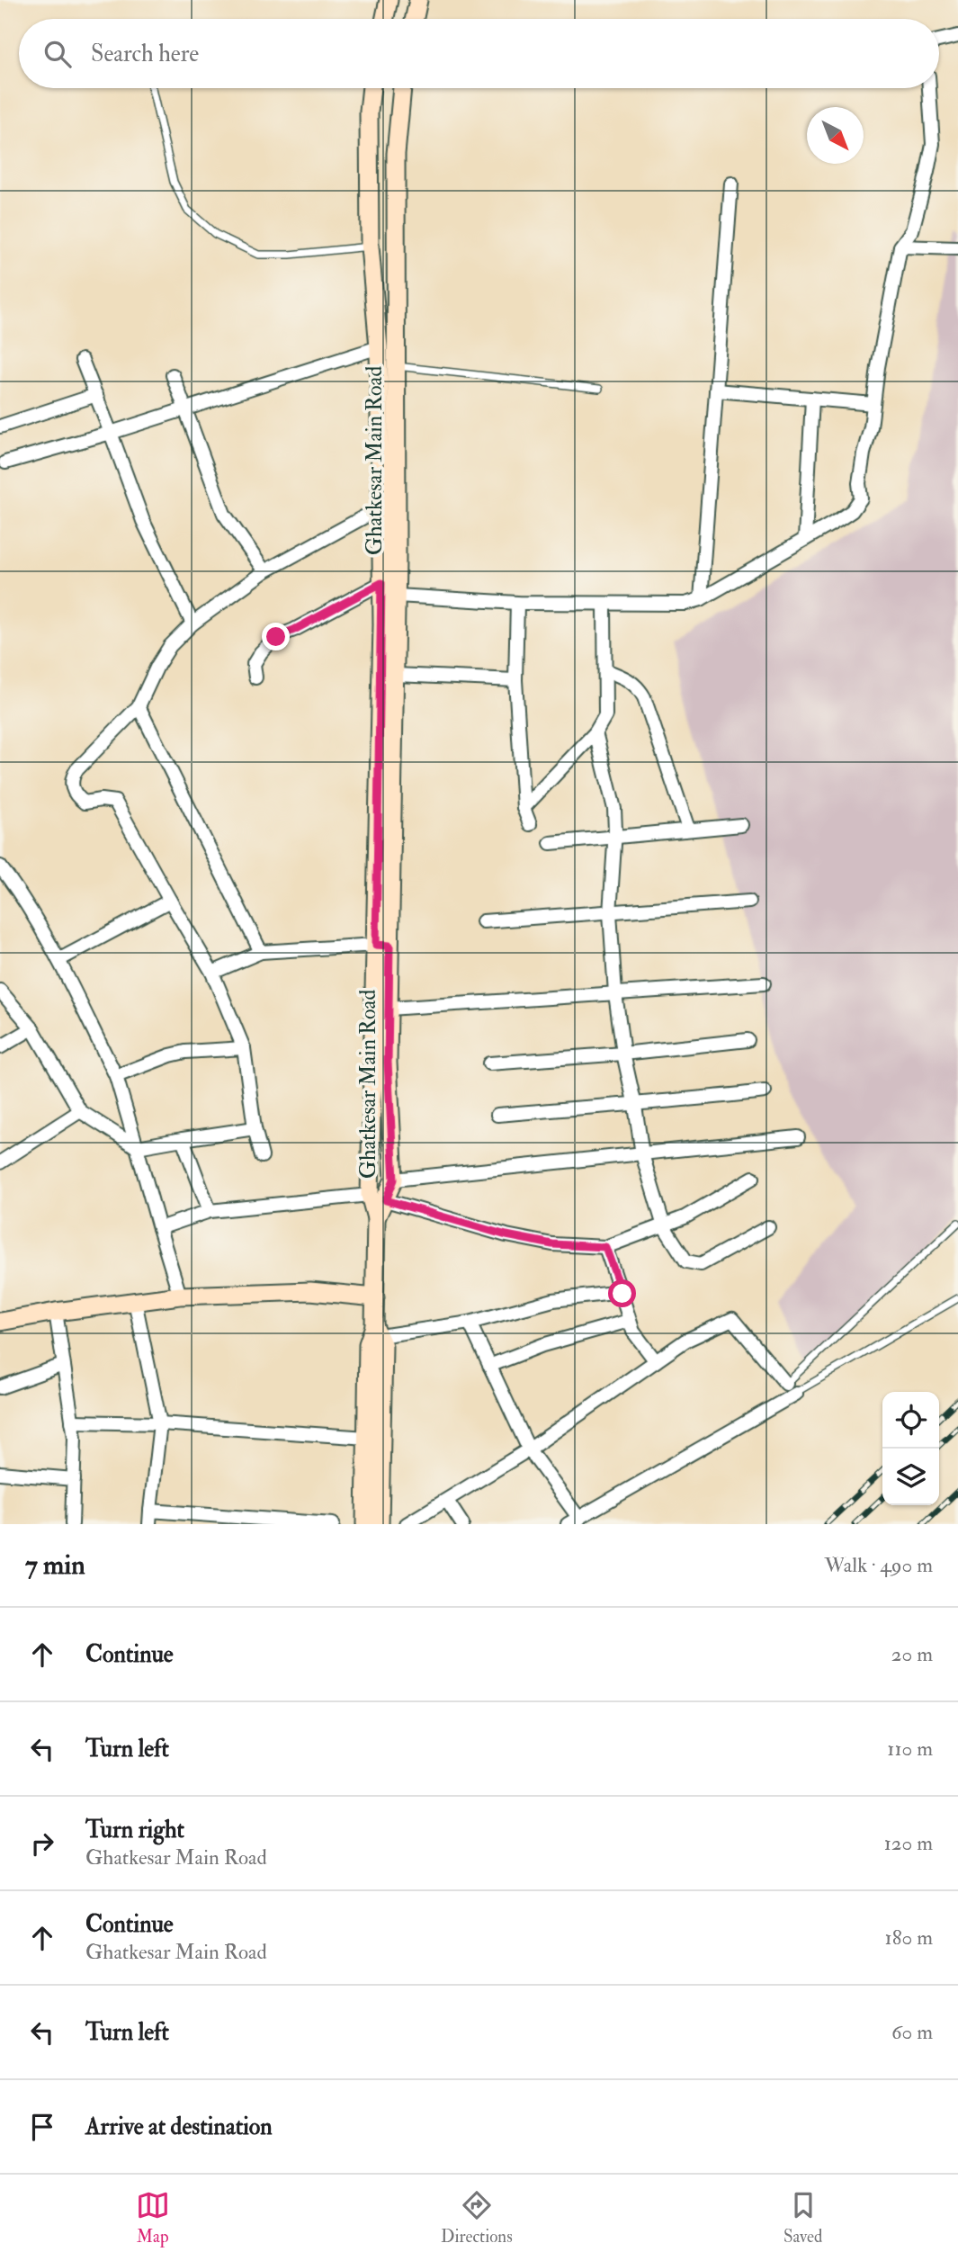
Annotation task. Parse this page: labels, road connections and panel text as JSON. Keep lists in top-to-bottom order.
{
  "streets": {
    "main road": ["Ghatkesar Main Road"]
  },
  "north": "bottom right",
  "page": {
    "search": "Search here",
    "heading": ["7 min", "Walk · 490 m"],
    "list": [
      ["Continue", "20 m"],
      ["Turn left", "110 m"],
      ["Turn right", "Ghatkesar Main Road", "120 m"],
      ["Continue", "Ghatkesar Main Road", "180 m"],
      ["Turn left", "60 m"],
      "Arrive at destination"
    ],
    "nav": ["Map", "Directions", "Saved"]
  }
}
